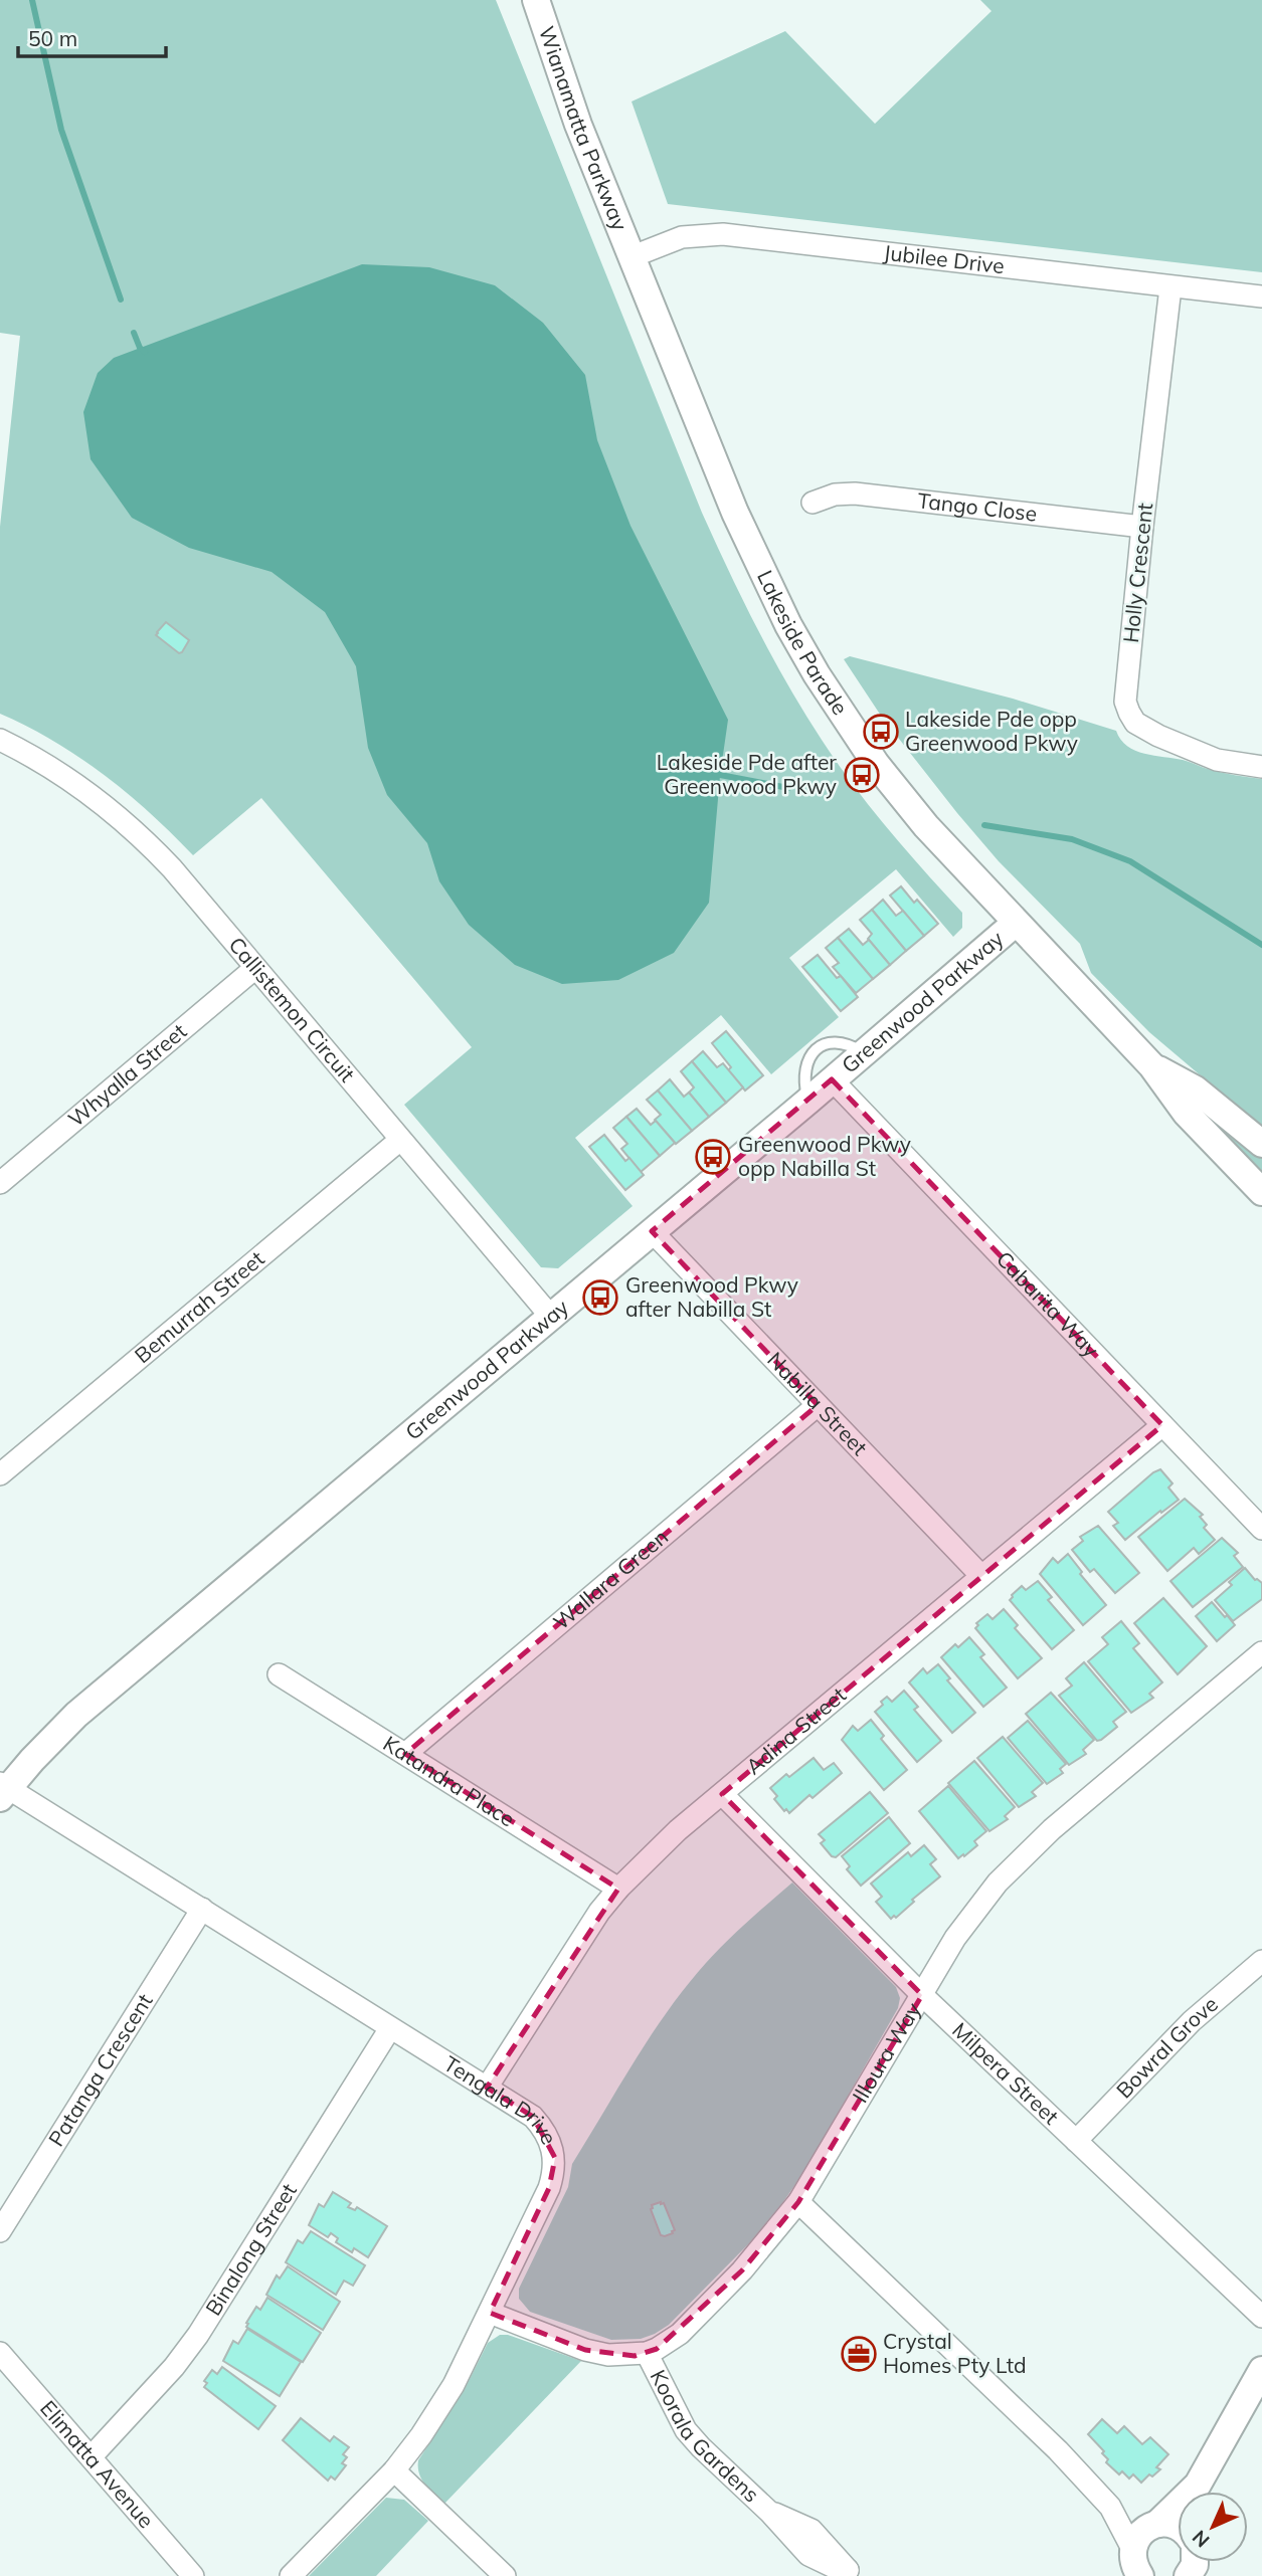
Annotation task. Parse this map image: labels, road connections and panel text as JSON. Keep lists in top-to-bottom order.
{
  "streets": {
    "street": [
      "Wianamatta Parkway",
      "Jubilee Drive",
      "Tango Close",
      "Holly Crescent",
      "Lakeside Parade",
      "Greenwood Parkway",
      "Callistemon Circuit",
      "Whyalla Street",
      "Cabarita Way",
      "Bemurrah Street",
      "Nabilla Street",
      "Wallara Green",
      "Adina Street",
      "Katandra Place",
      "Bowral Grove",
      "Illoura Way",
      "Patanga Crescent",
      "Milpera Street",
      "Tengala Drive",
      "Binalong Street",
      "Koorala Gardens",
      "Elimatta Avenue"
    ]
  },
  "crossings": [
    ["Wianamatta Parkway", "Jubilee Drive"],
    ["Wianamatta Parkway", "Lakeside Parade"],
    ["Jubilee Drive", "Holly Crescent"],
    ["Jubilee Drive", "Lakeside Parade"],
    ["Tango Close", "Holly Crescent"],
    ["Lakeside Parade", "Greenwood Parkway"],
    ["Greenwood Parkway", "Callistemon Circuit"],
    ["Greenwood Parkway", "Cabarita Way"],
    ["Greenwood Parkway", "Nabilla Street"],
    ["Greenwood Parkway", "Tengala Drive"],
    ["Callistemon Circuit", "Whyalla Street"],
    ["Callistemon Circuit", "Bemurrah Street"],
    ["Cabarita Way", "Adina Street"],
    ["Nabilla Street", "Wallara Green"],
    ["Nabilla Street", "Adina Street"],
    ["Wallara Green", "Katandra Place"],
    ["Adina Street", "Katandra Place"],
    ["Adina Street", "Milpera Street"],
    ["Adina Street", "Tengala Drive"],
    ["Bowral Grove", "Milpera Street"],
    ["Illoura Way", "Milpera Street"],
    ["Illoura Way", "Tengala Drive"],
    ["Illoura Way", "Koorala Gardens"],
    ["Patanga Crescent", "Tengala Drive"],
    ["Tengala Drive", "Binalong Street"],
    ["Binalong Street", "Elimatta Avenue"]
  ],
  "places": {
    "bus stop": [
      "Lakeside Pde opp Greenwood Pkwy",
      "Lakeside Pde after Greenwood Pkwy",
      "Greenwood Pkwy opp Nabilla St",
      "Greenwood Pkwy after Nabilla St"
    ],
    "office": ["Crystal Homes Pty Ltd"]
  },
  "scale_bar": "50 m",
  "north": "bottom left"
}
